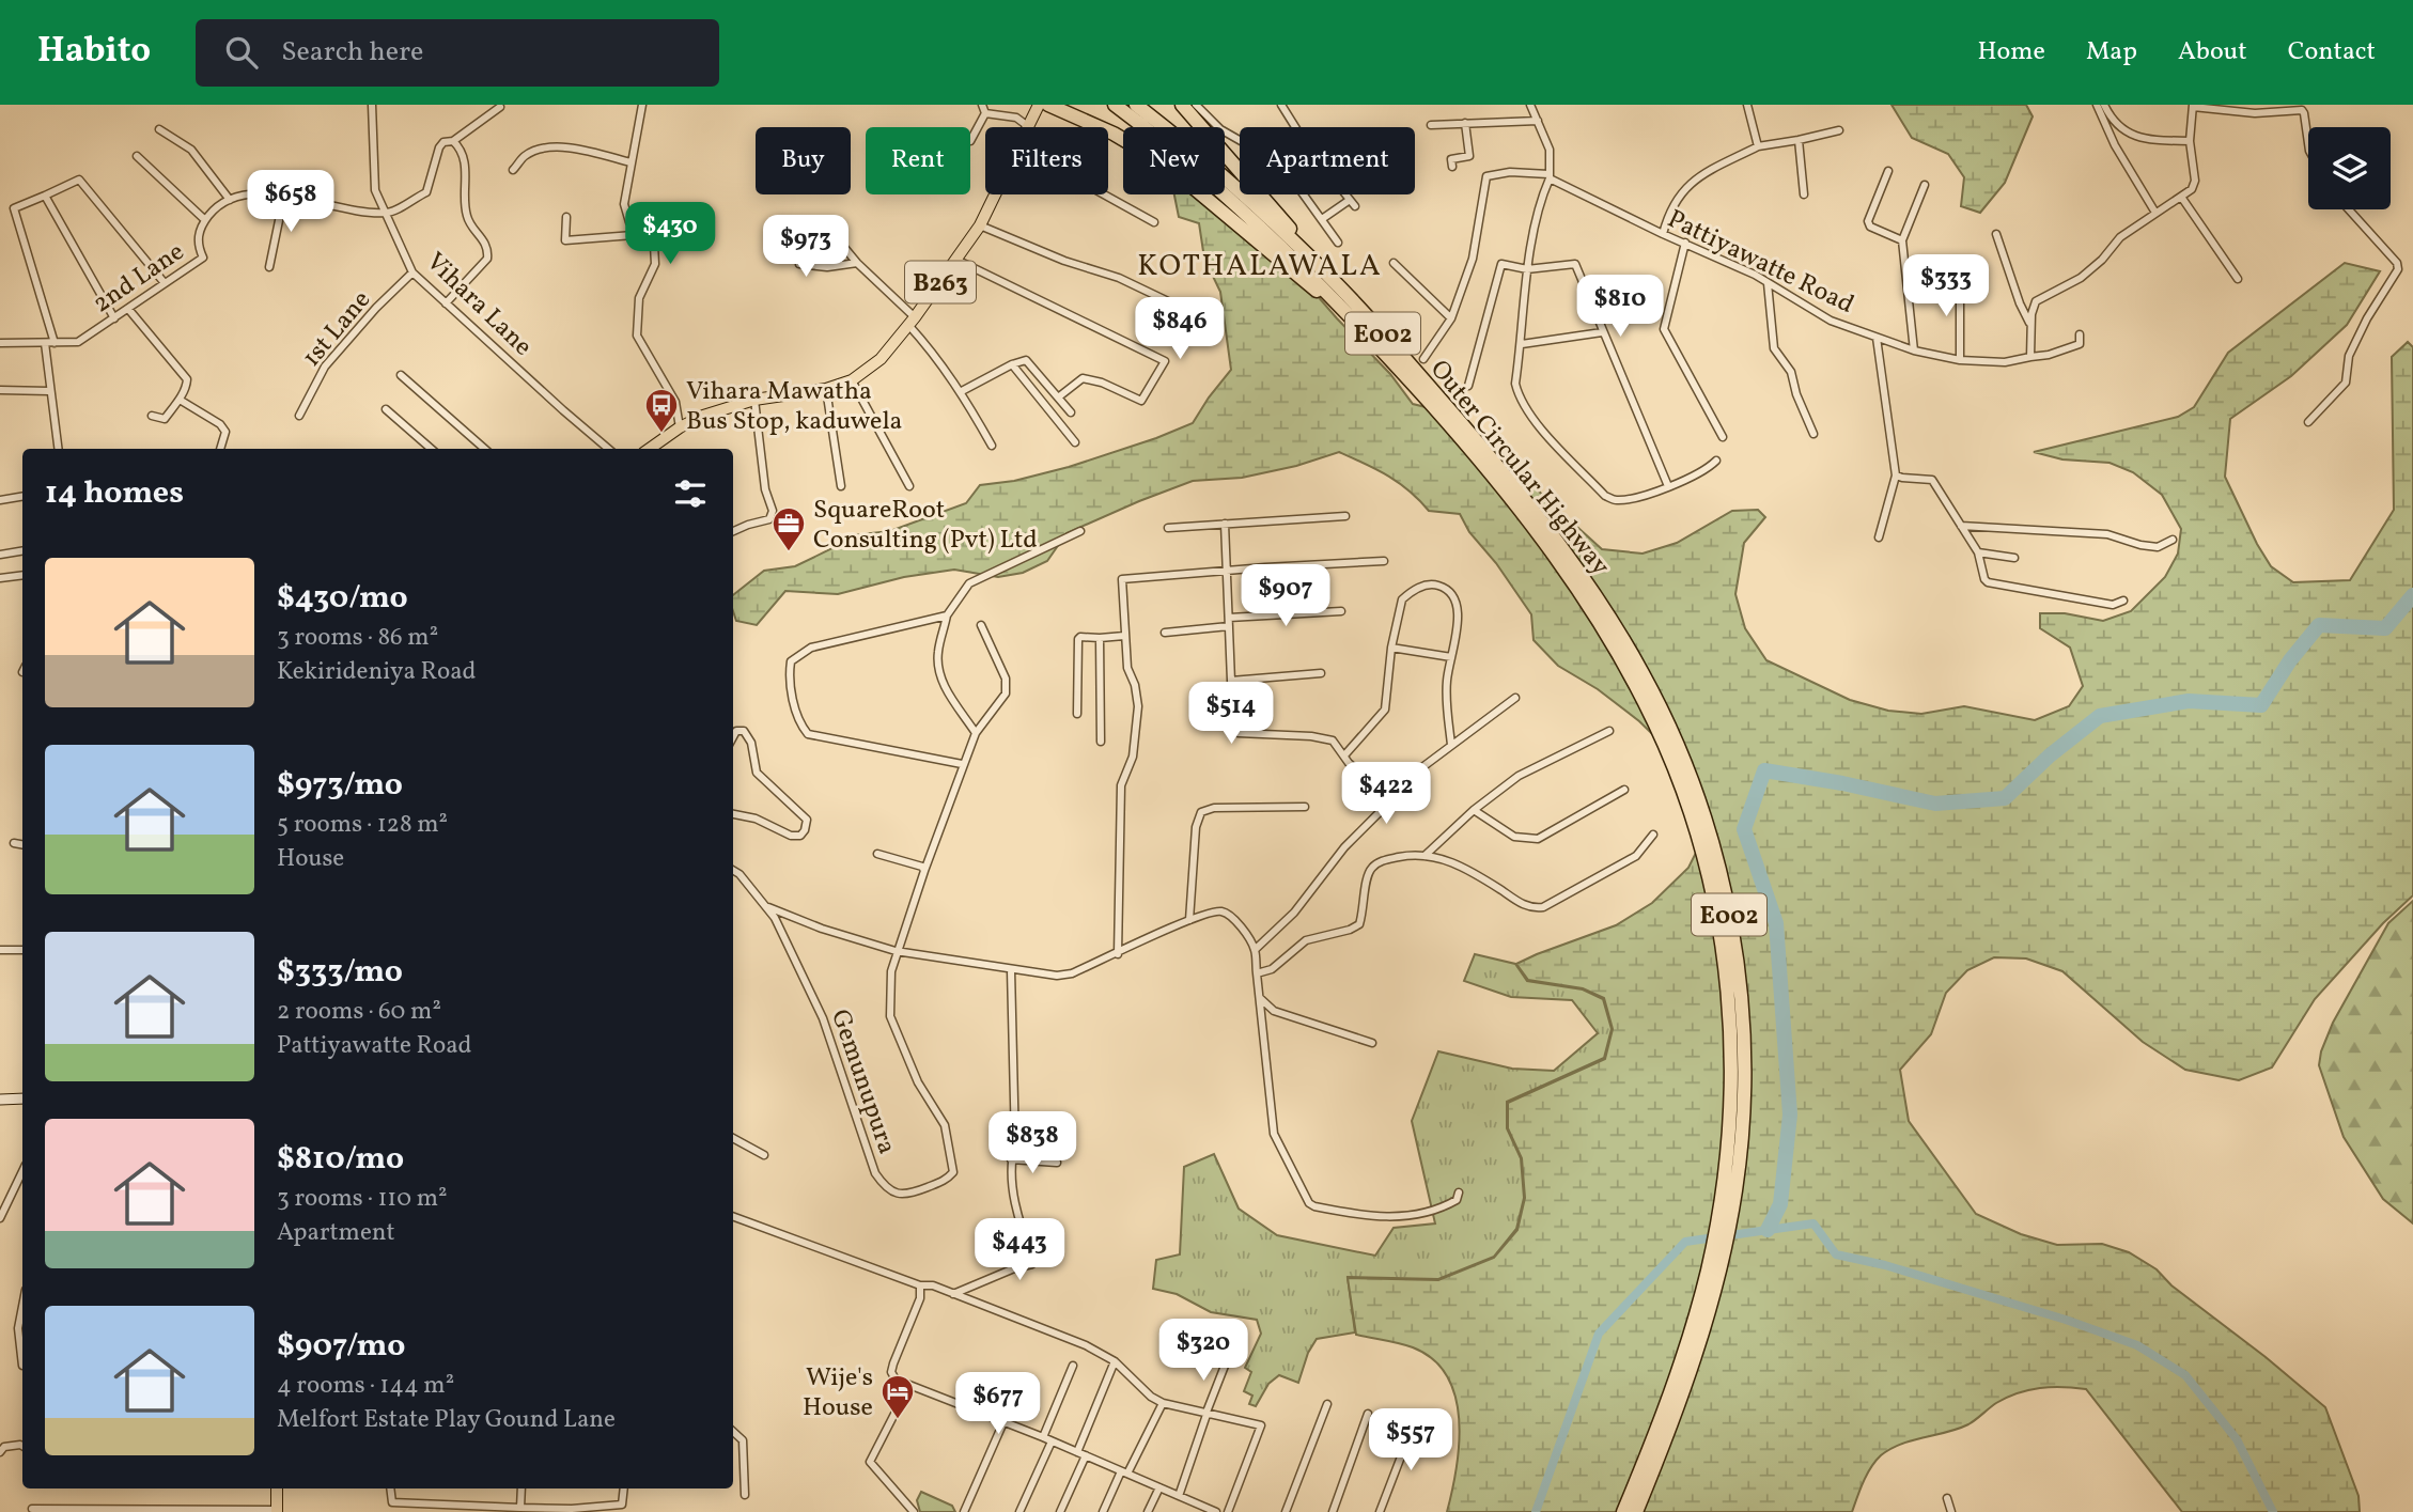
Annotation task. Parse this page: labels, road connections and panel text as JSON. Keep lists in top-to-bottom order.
{
  "streets": {
    "highway": ["E002", "Outer Circular Highway"],
    "main road": ["B263"],
    "street": [
      "Pattiyawatte Road",
      "2nd Lane",
      "Vihara Lane",
      "1st Lane",
      "Gemunupura"
    ]
  },
  "crossings": [
    ["Vihara Lane", "1st Lane"]
  ],
  "districts": ["KOTHALAWALA"],
  "places": {
    "bus stop": ["Vihara Mawatha Bus Stop, kaduwela"],
    "office": ["SquareRoot Consulting (Pvt) Ltd"],
    "hotel": ["Wije's House"]
  },
  "page": {
    "header": "Habito",
    "search": "Search here",
    "nav": [
      "Home",
      "Map",
      "About",
      "Contact"
    ],
    "chip": [
      "Buy",
      "Rent",
      "Filters",
      "New",
      "Apartment"
    ],
    "price": [
      "$658",
      "$430",
      "$973",
      "$333",
      "$810",
      "$846",
      "$907",
      "$514",
      "$422",
      "$838",
      "$443",
      "$320",
      "$677",
      "$557"
    ],
    "heading": "14 homes",
    "list": [
      {
        "name": "$430/mo",
        "note": "3 rooms · 86 m² · Kekirideniya Road"
      },
      {
        "name": "$973/mo",
        "note": "5 rooms · 128 m² · House"
      },
      {
        "name": "$333/mo",
        "note": "2 rooms · 60 m² · Pattiyawatte Road"
      },
      {
        "name": "$810/mo",
        "note": "3 rooms · 110 m² · Apartment"
      },
      {
        "name": "$907/mo",
        "note": "4 rooms · 144 m² · Melfort Estate Play Gound Lane"
      }
    ]
  }
}
